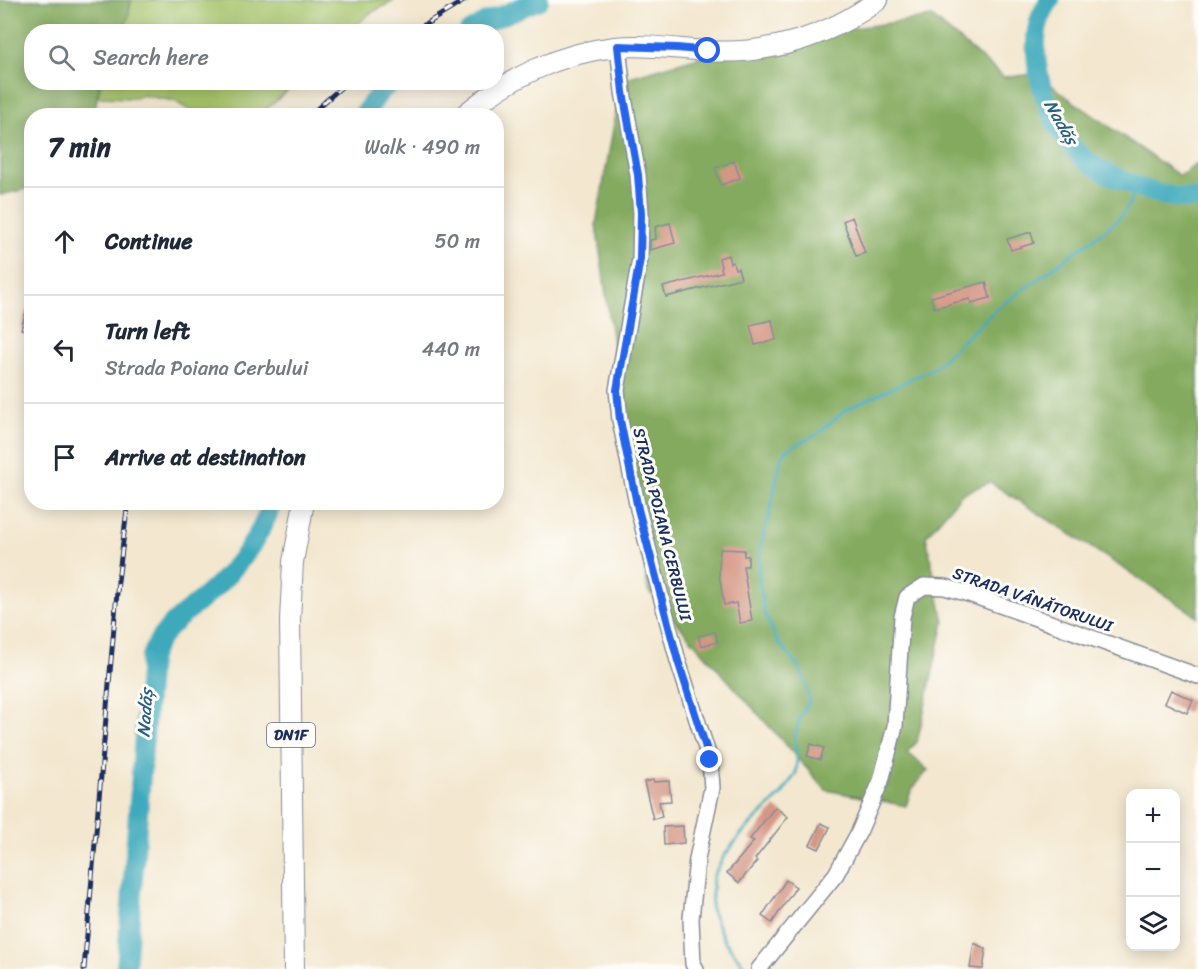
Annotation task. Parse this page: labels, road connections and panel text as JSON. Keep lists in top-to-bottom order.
{
  "streets": {
    "main road": ["DN1F"],
    "street": ["STRADA POIANA CERBULUI", "STRADA VÂNĂTORULUI"]
  },
  "water": ["Nadăș"],
  "page": {
    "search": "Search here",
    "heading": ["7 min", "Walk · 490 m"],
    "list": [
      ["Continue", "50 m"],
      ["Turn left", "Strada Poiana Cerbului", "440 m"],
      "Arrive at destination"
    ],
    "map_buttons": ["+", "−"]
  }
}
